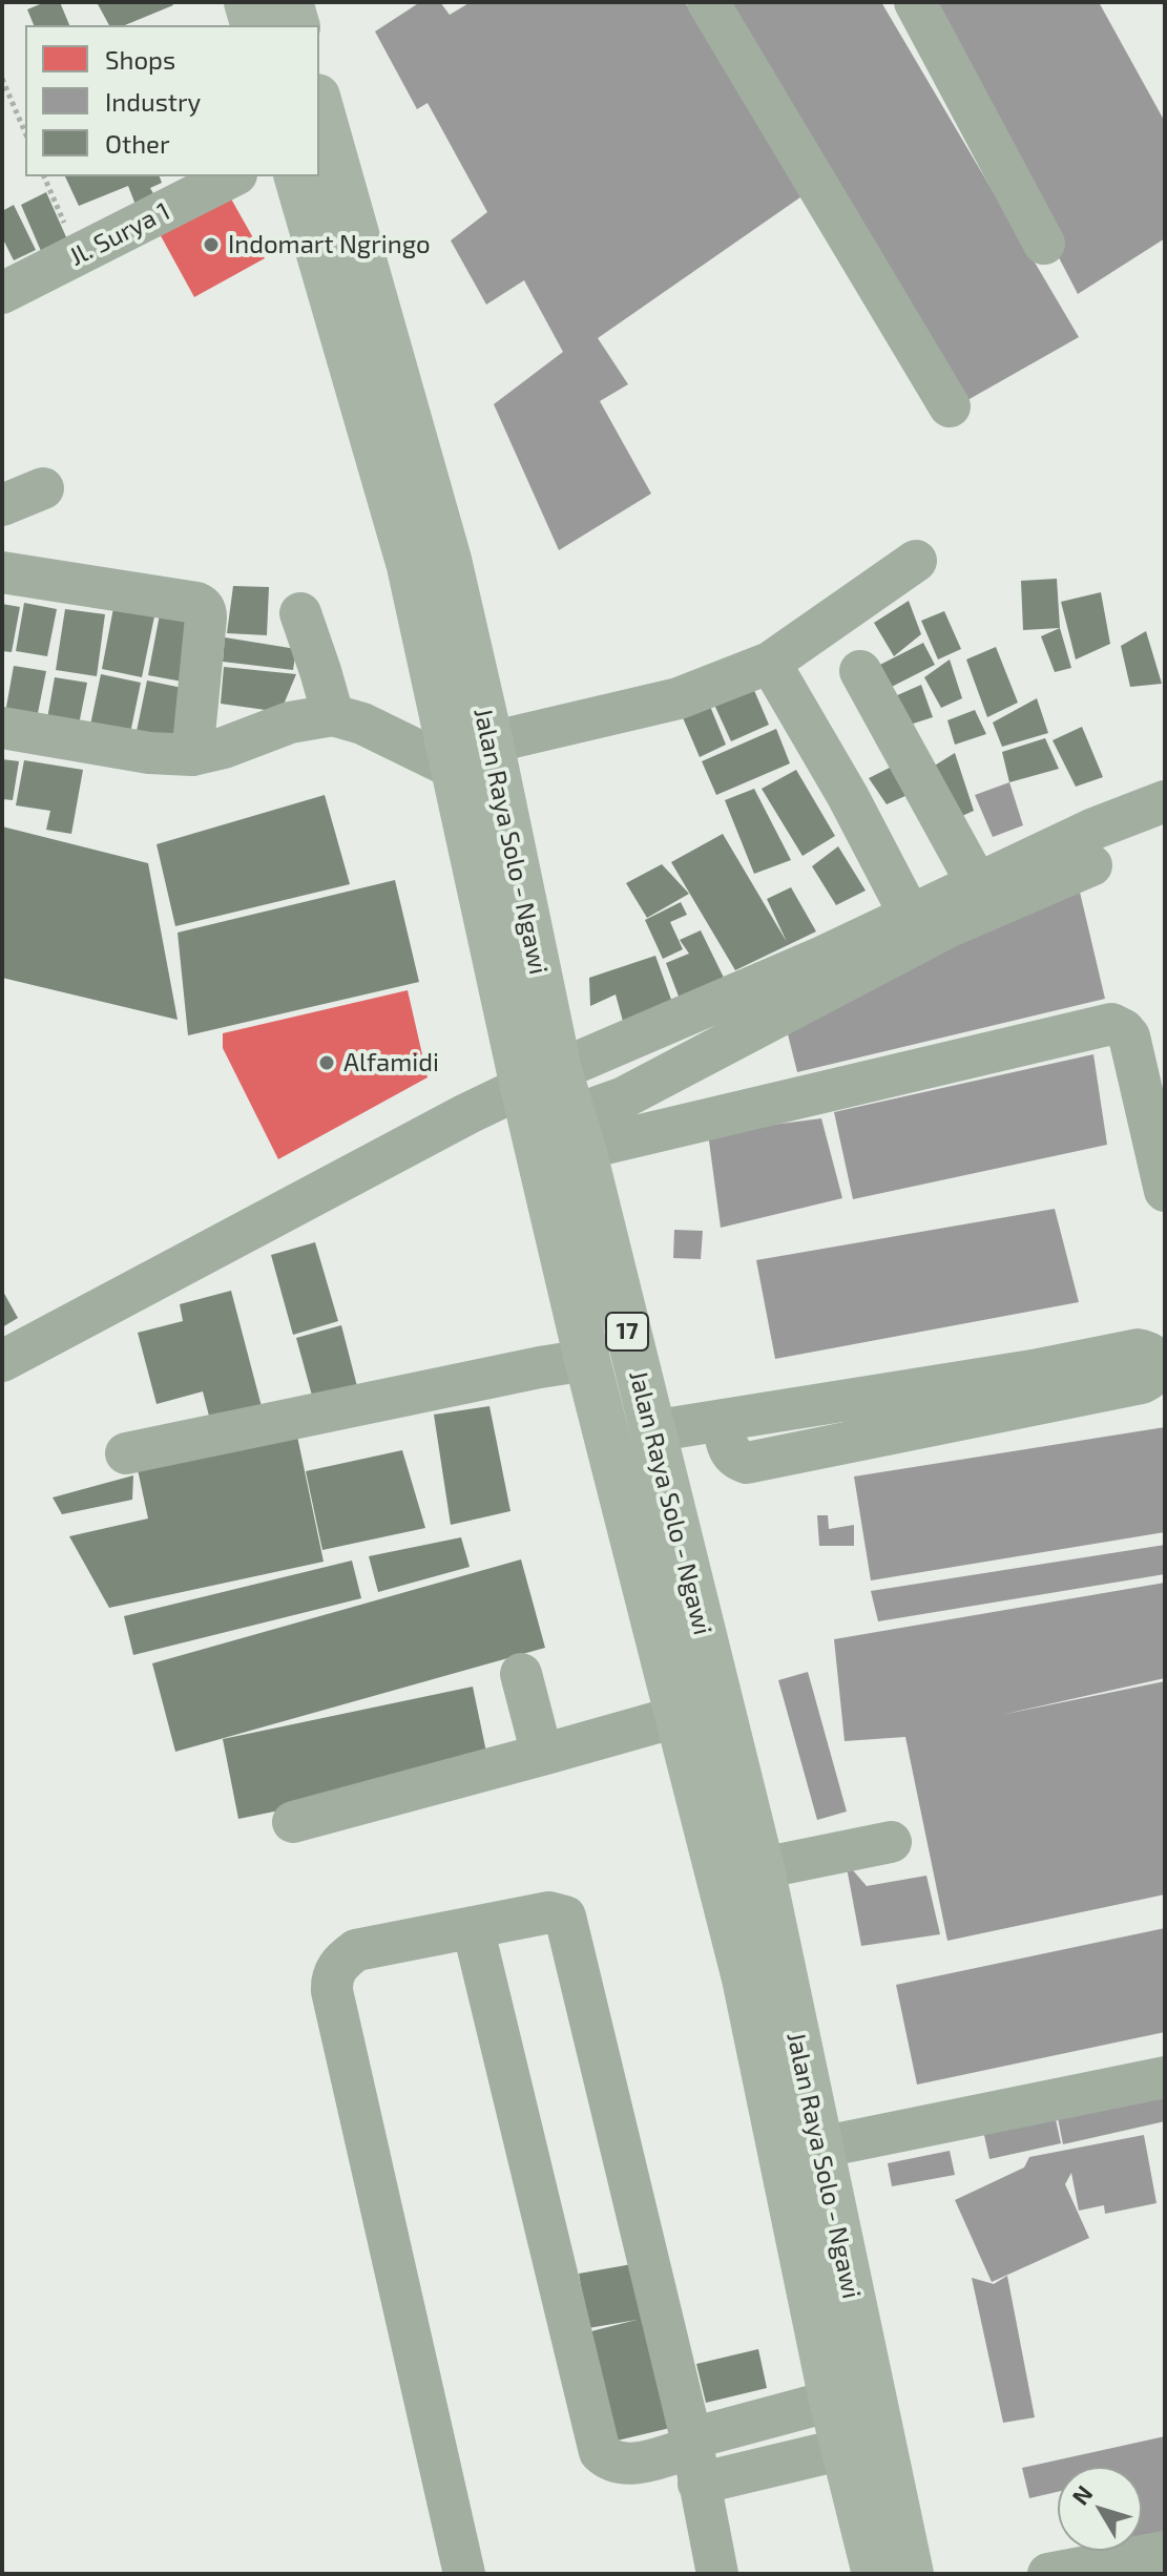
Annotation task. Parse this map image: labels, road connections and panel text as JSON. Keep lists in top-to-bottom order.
{
  "streets": {
    "highway": ["Jalan Raya Solo - Ngawi", "17"],
    "street": ["Jl. Surya 1"]
  },
  "places": ["Indomart Ngringo", "Alfamidi"],
  "legend": ["Shops", "Industry", "Other"],
  "north": "top left"
}
